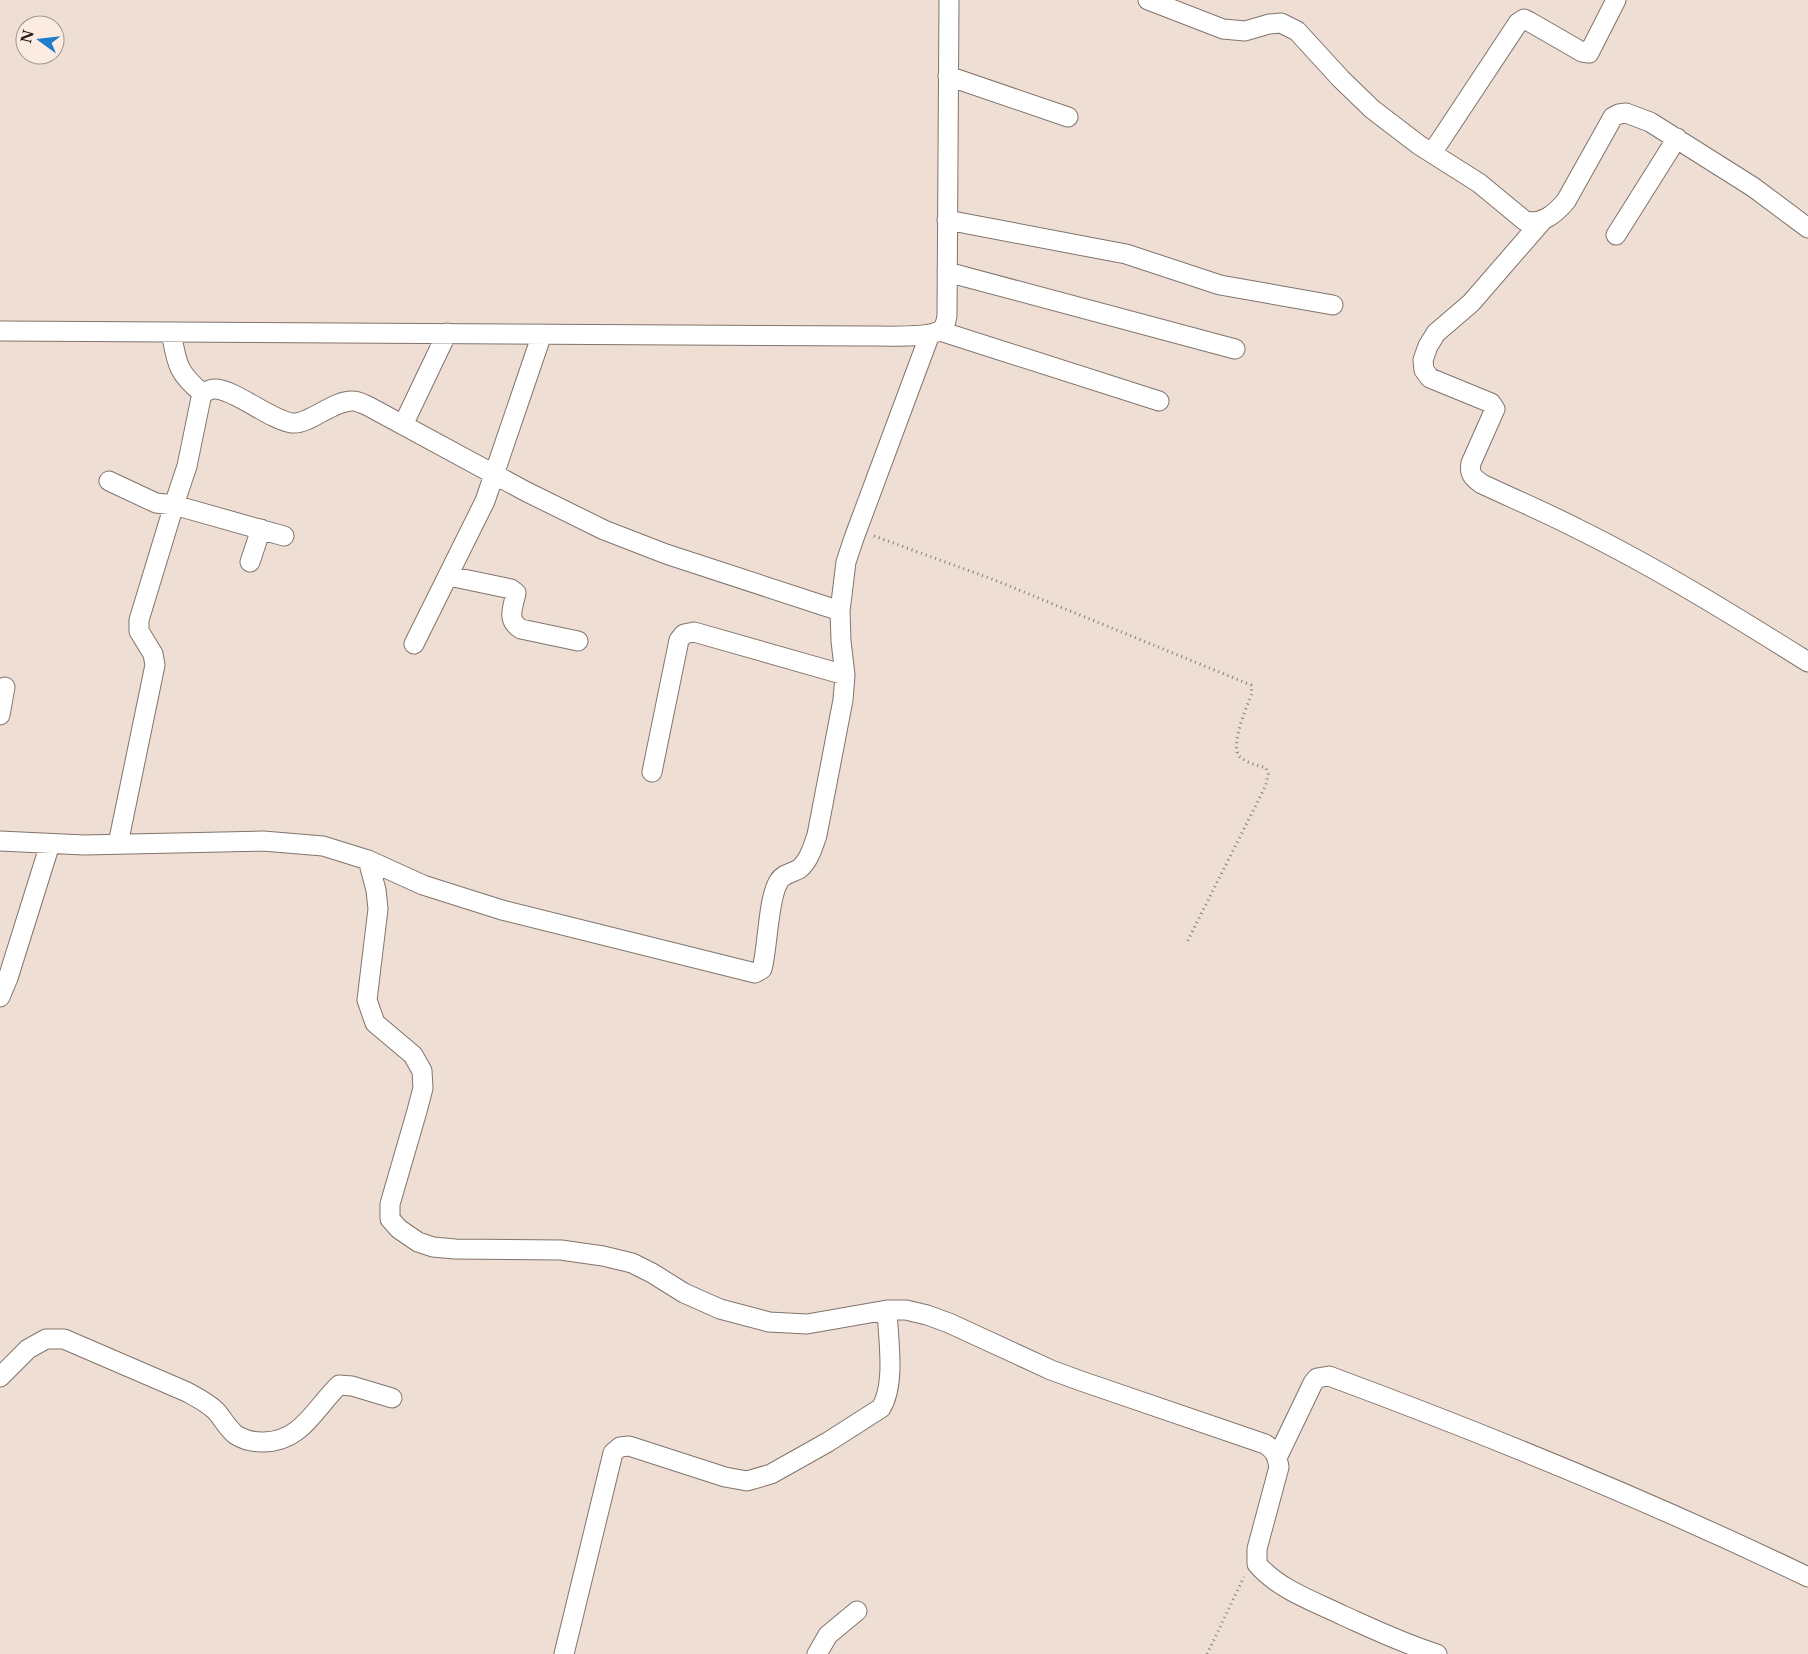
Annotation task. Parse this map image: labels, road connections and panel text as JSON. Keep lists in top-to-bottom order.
{
  "north": "left"
}
